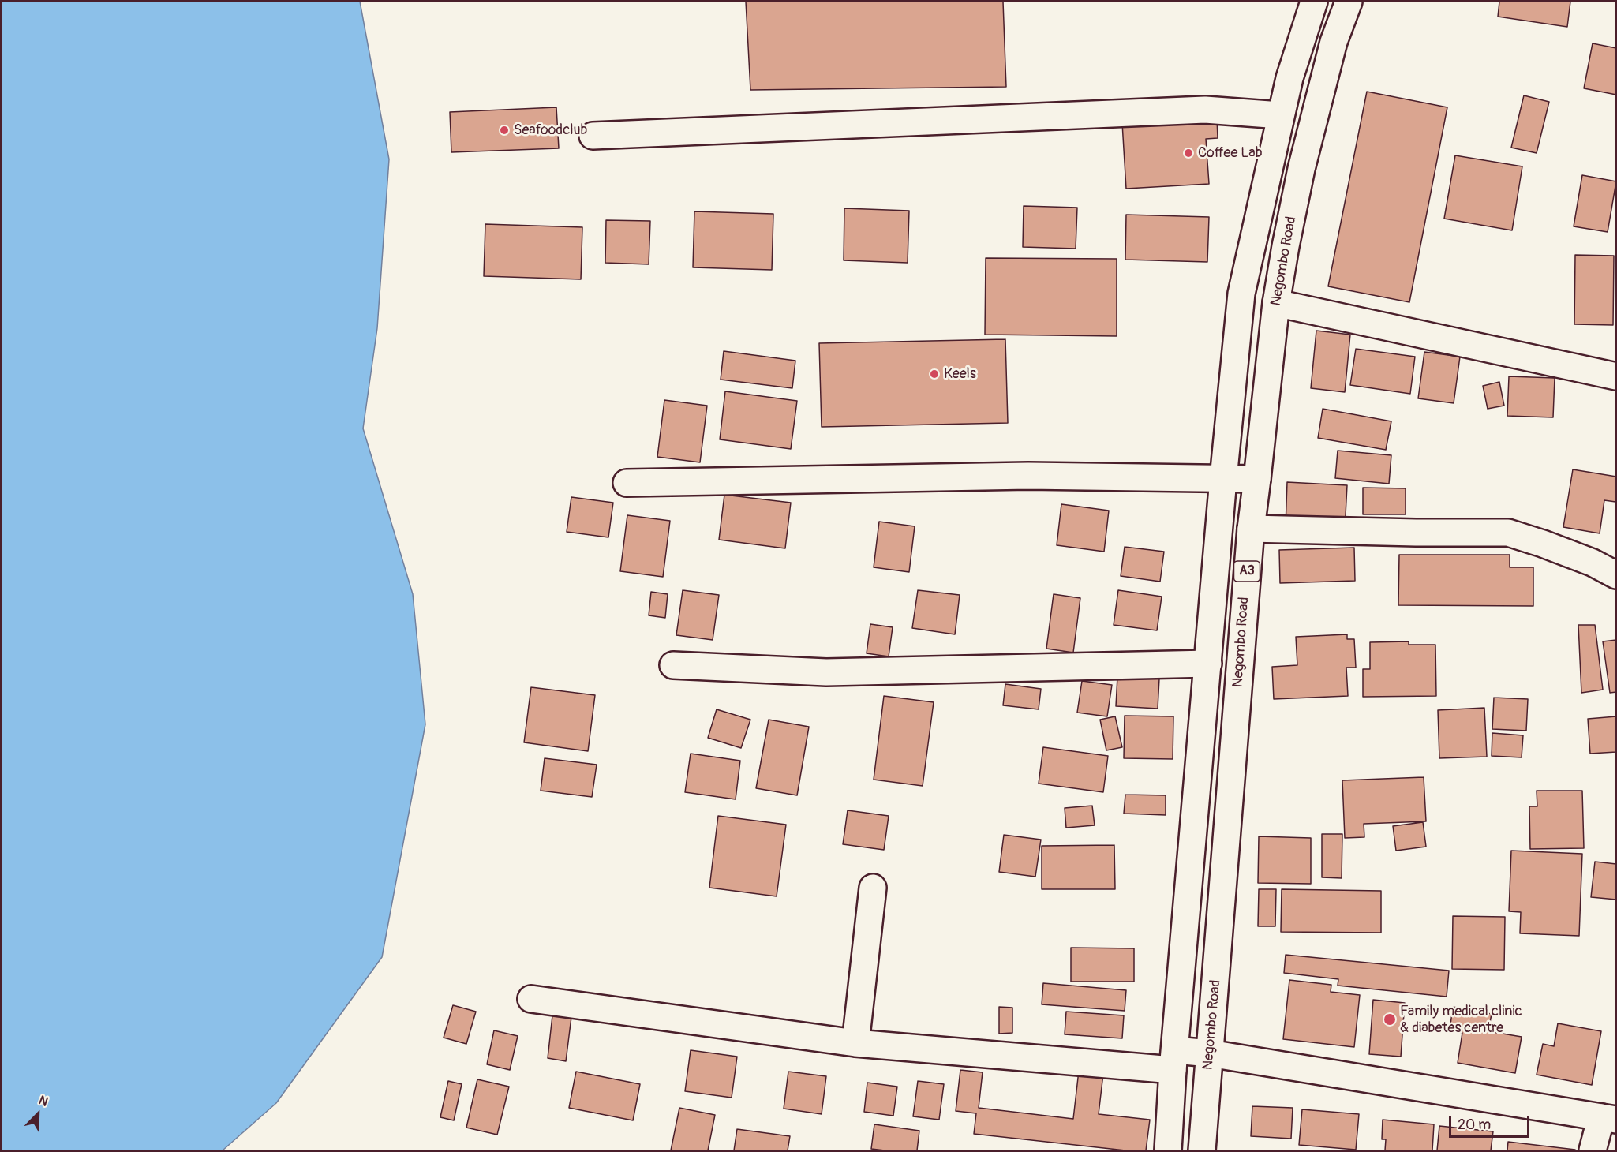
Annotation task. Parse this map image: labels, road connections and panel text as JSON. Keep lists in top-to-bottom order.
{
  "streets": {
    "main road": ["Negombo Road", "A3"]
  },
  "places": [
    "Seafoodclub",
    "Coffee Lab",
    "Keels",
    "Family medical clinic & diabetes centre"
  ],
  "scale_bar": "20 m",
  "north": "top right"
}
